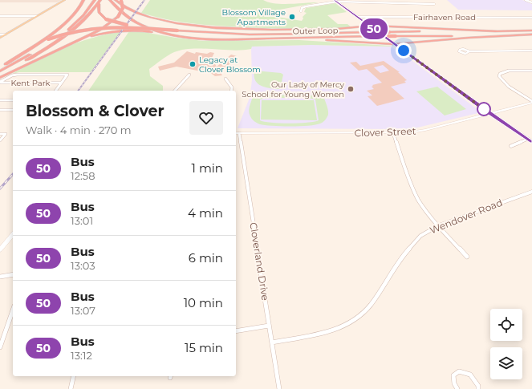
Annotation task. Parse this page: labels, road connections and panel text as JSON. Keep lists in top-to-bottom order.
{
  "streets": {
    "highway": ["Outer Loop"],
    "street": [
      "Fairhaven Road",
      "Kent Park",
      "Clover Street",
      "Wendover Road",
      "Cloverland Drive"
    ]
  },
  "crossings": [
    ["Clover Street", "Cloverland Drive"],
    ["Wendover Road", "Cloverland Drive"]
  ],
  "places": ["Blossom Village Apartments", "Legacy at Clover Blossom", "Our Lady of Mercy School for Young Women"],
  "lines": ["bus line 50"],
  "page": {
    "on_map": "50",
    "heading": ["Blossom & Clover", "Walk · 4 min · 270 m"],
    "list": [
      {
        "mark": "50",
        "name": "Bus",
        "note": "12:58",
        "value": "1 min"
      },
      {
        "mark": "50",
        "name": "Bus",
        "note": "13:01",
        "value": "4 min"
      },
      {
        "mark": "50",
        "name": "Bus",
        "note": "13:03",
        "value": "6 min"
      },
      {
        "mark": "50",
        "name": "Bus",
        "note": "13:07",
        "value": "10 min"
      },
      {
        "mark": "50",
        "name": "Bus",
        "note": "13:12",
        "value": "15 min"
      }
    ]
  }
}
